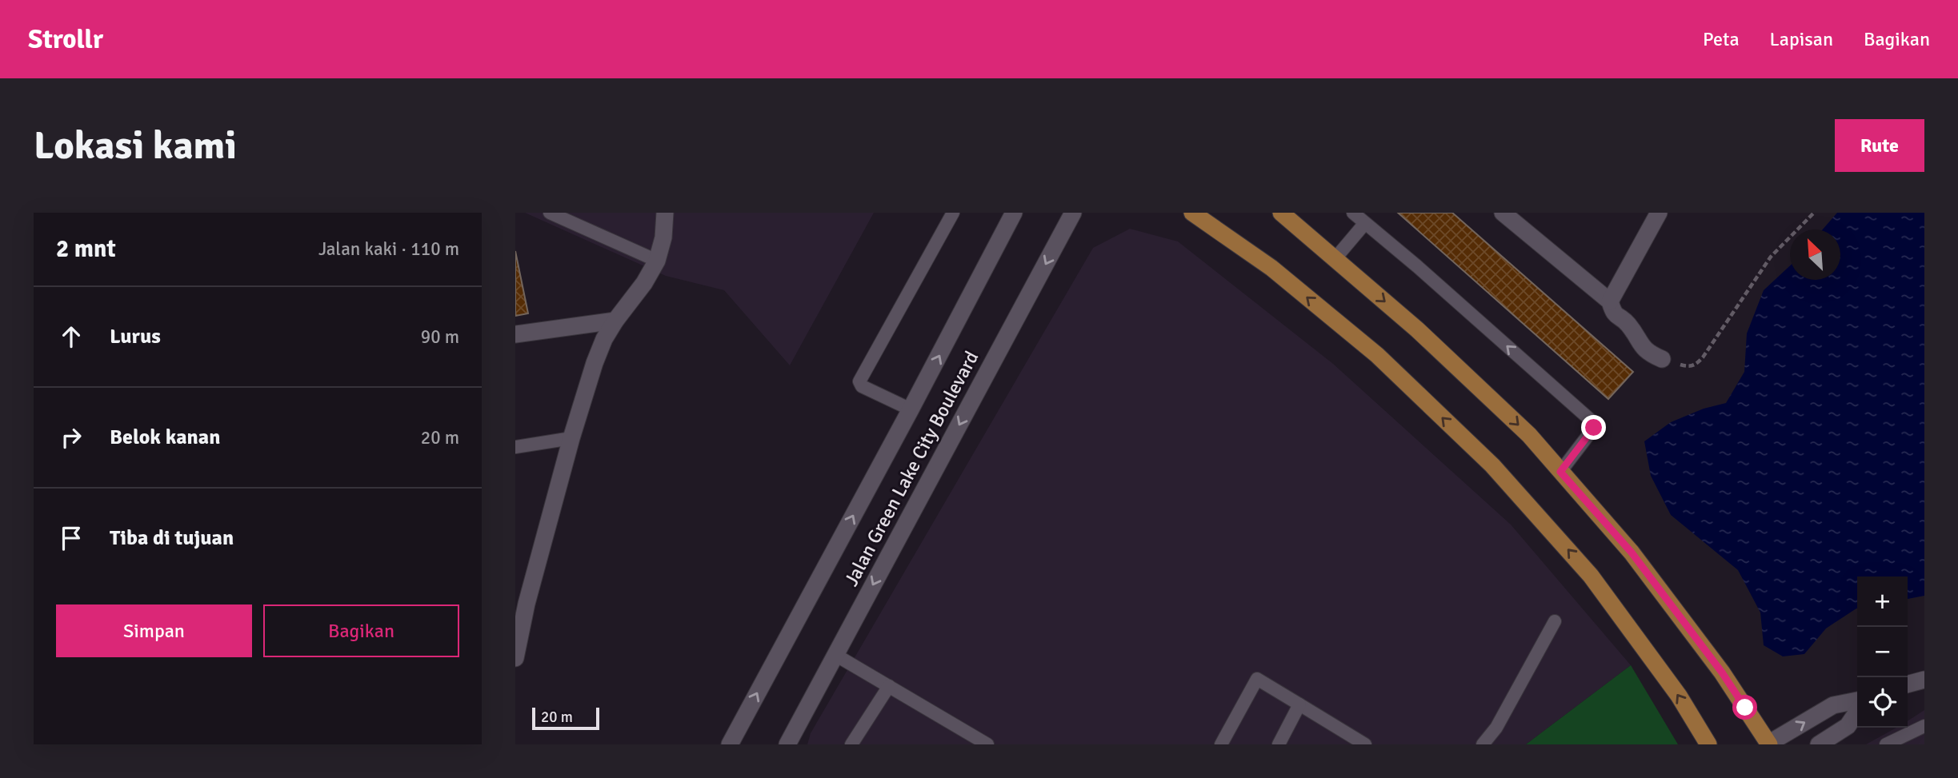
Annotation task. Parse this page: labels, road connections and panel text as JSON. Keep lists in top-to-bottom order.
{
  "streets": {
    "street": ["Jalan Green Lake City Boulevard"]
  },
  "scale_bar": "20 m",
  "north": "top left",
  "page": {
    "header": "Strollr",
    "nav": ["Peta", "Lapisan", "Bagikan"],
    "buttons": [
      "Rute",
      ["Simpan", "Bagikan"]
    ],
    "title": "Lokasi kami",
    "heading": ["2 mnt", "Jalan kaki · 110 m"],
    "list": [
      ["Lurus", "90 m"],
      ["Belok kanan", "20 m"],
      "Tiba di tujuan"
    ],
    "map_buttons": ["+", "−"],
    "scale": "20 m"
  }
}
